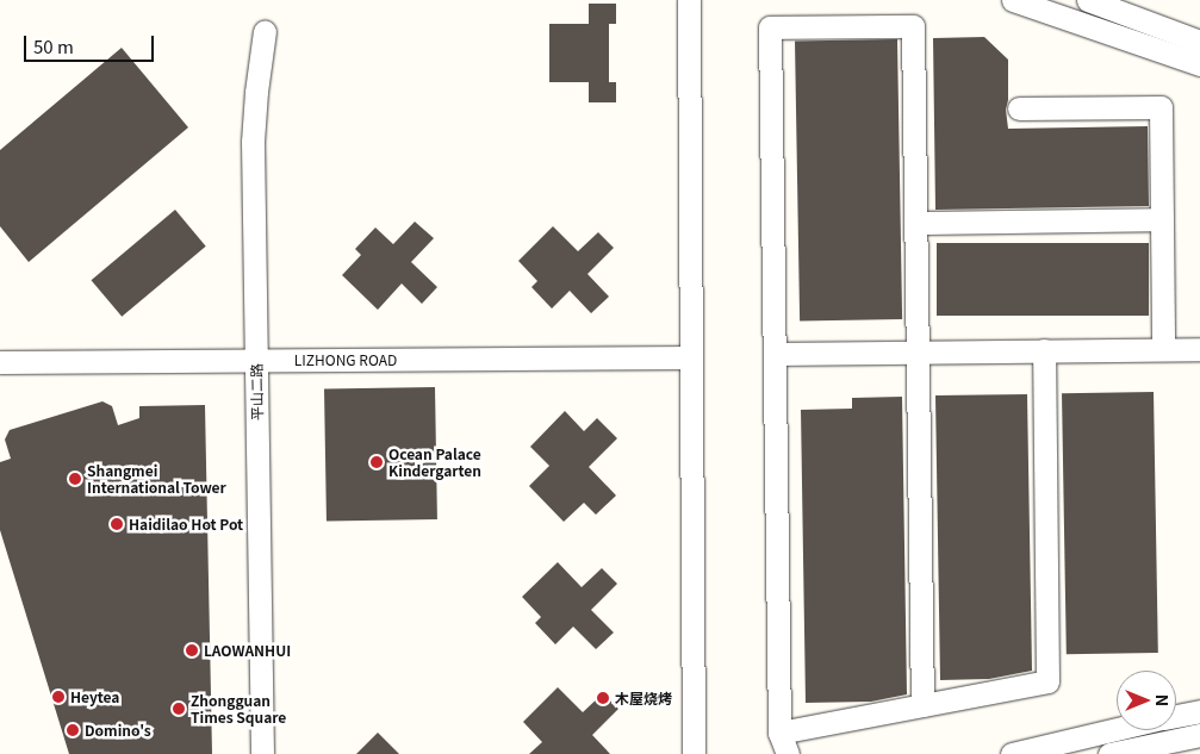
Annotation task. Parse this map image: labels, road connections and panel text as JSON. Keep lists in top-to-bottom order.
{
  "streets": {
    "street": ["LIZHONG ROAD", "平山二路"]
  },
  "crossings": [
    ["LIZHONG ROAD", "平山二路"]
  ],
  "places": [
    "Ocean Palace Kindergarten",
    "Shangmei International Tower",
    "Haidilao Hot Pot",
    "LAOWANHUI",
    "Heytea",
    "木屋烧烤",
    "Zhongguan Times Square",
    "Domino's"
  ],
  "scale_bar": "50 m",
  "north": "right"
}
